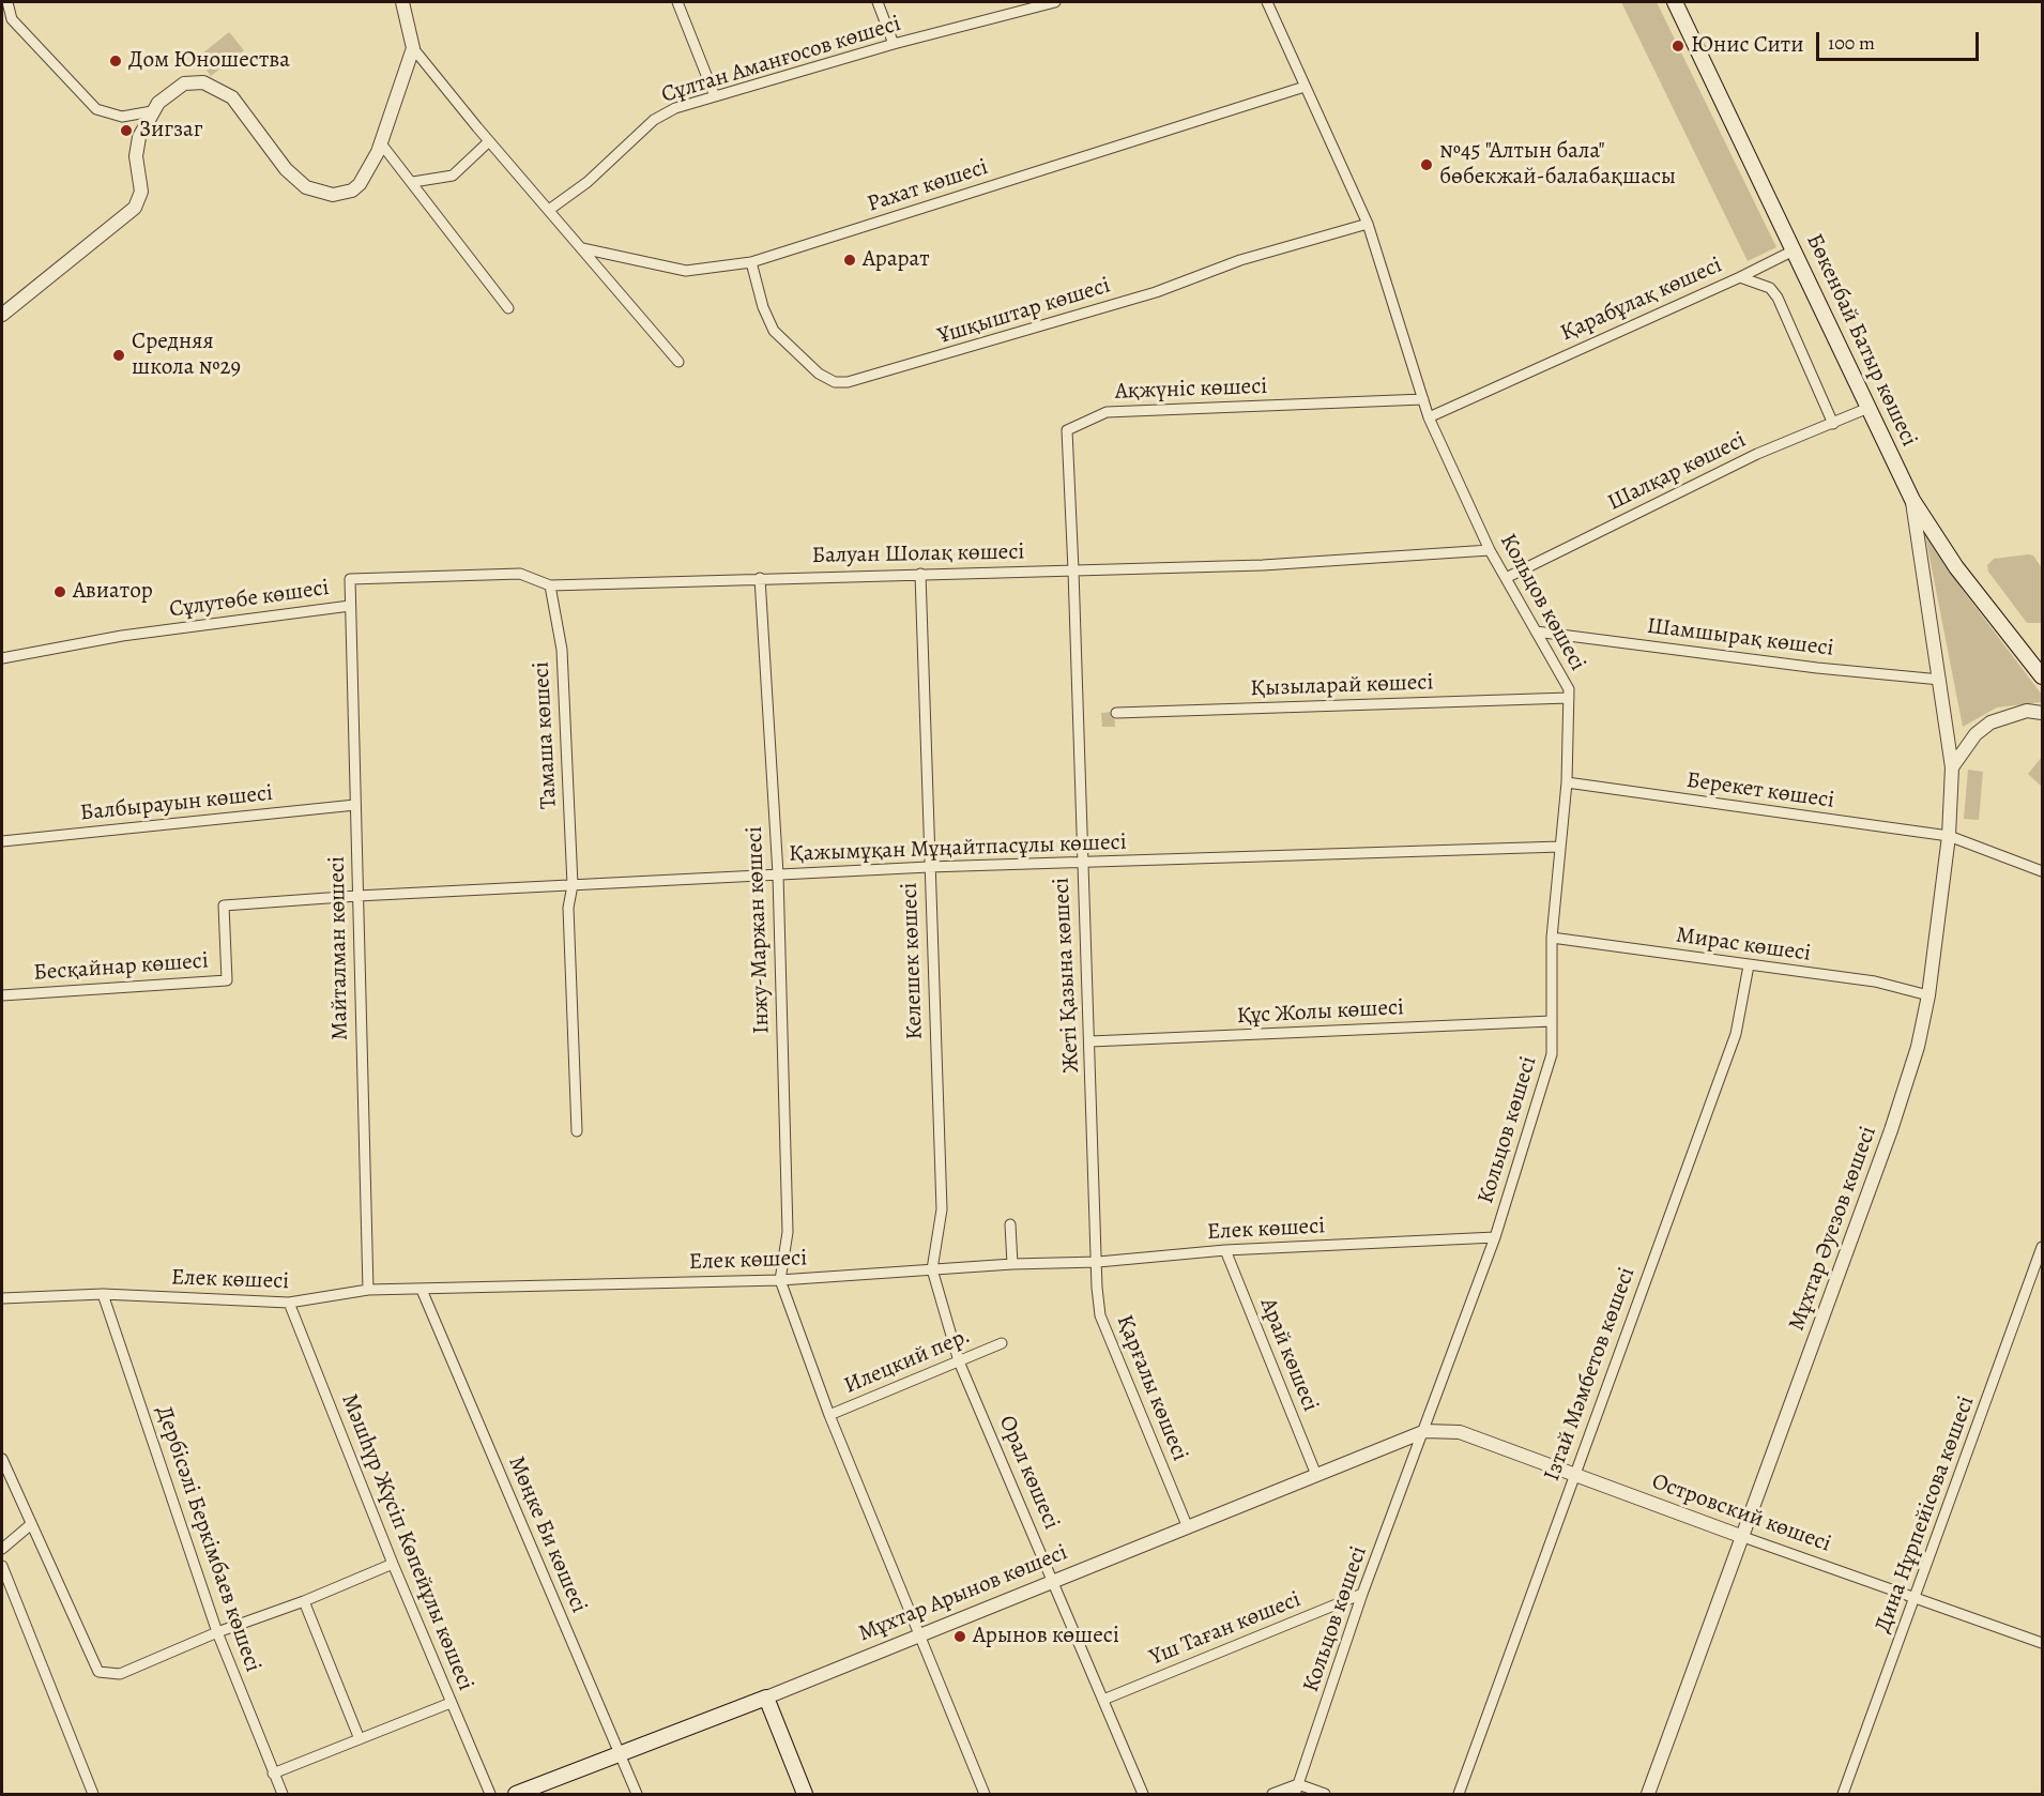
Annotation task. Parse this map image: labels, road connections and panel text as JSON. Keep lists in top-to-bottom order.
{
  "streets": {
    "main road": ["Бөкенбай Батыр көшесі", "Мұхтар Арынов көшесі"],
    "street": [
      "Сұлтан Аманғосов көшесі",
      "Рахат көшесі",
      "Қарабұлақ көшесі",
      "Ұшқыштар көшесі",
      "Ақжүніс көшесі",
      "Шалқар көшесі",
      "Балуан Шолақ көшесі",
      "Сұлутөбе көшесі",
      "Кольцов көшесі",
      "Шамшырақ көшесі",
      "Қызыларай көшесі",
      "Тамаша көшесі",
      "Берекет көшесі",
      "Балбырауын көшесі",
      "Қажымұқан Мұңайтпасұлы көшесі",
      "Інжу-Маржан көшесі",
      "Мирас көшесі",
      "Майталман көшесі",
      "Келешек көшесі",
      "Бесқайнар көшесі",
      "Жеті Қазына көшесі",
      "Құс Жолы көшесі",
      "Мұхтар Әуезов көшесі",
      "Елек көшесі",
      "Арай көшесі",
      "Илецкий пер.",
      "Ізтай Мәмбетов көшесі",
      "Қарғалы көшесі",
      "Орал көшесі",
      "Островский көшесі",
      "Дина Нұрпейісова көшесі",
      "Мөңке Би көшесі",
      "Дербісәлі Беркімбаев көшесі",
      "Мәшһүр Жүсіп Көпейұлы көшесі",
      "Үш Таған көшесі"
    ]
  },
  "crossings": [
    ["Рахат көшесі", "Ұшқыштар көшесі"],
    ["Рахат көшесі", "Кольцов көшесі"],
    ["Қарабұлақ көшесі", "Шалқар көшесі"],
    ["Қарабұлақ көшесі", "Кольцов көшесі"],
    ["Ұшқыштар көшесі", "Кольцов көшесі"],
    ["Бөкенбай Батыр көшесі", "Шалқар көшесі"],
    ["Бөкенбай Батыр көшесі", "Мұхтар Әуезов көшесі"],
    ["Ақжүніс көшесі", "Балуан Шолақ көшесі"],
    ["Ақжүніс көшесі", "Кольцов көшесі"],
    ["Ақжүніс көшесі", "Жеті Қазына көшесі"],
    ["Шалқар көшесі", "Кольцов көшесі"],
    ["Балуан Шолақ көшесі", "Кольцов көшесі"],
    ["Балуан Шолақ көшесі", "Тамаша көшесі"],
    ["Балуан Шолақ көшесі", "Інжу-Маржан көшесі"],
    ["Балуан Шолақ көшесі", "Майталман көшесі"],
    ["Балуан Шолақ көшесі", "Келешек көшесі"],
    ["Балуан Шолақ көшесі", "Жеті Қазына көшесі"],
    ["Сұлутөбе көшесі", "Майталман көшесі"],
    ["Кольцов көшесі", "Шамшырақ көшесі"],
    ["Кольцов көшесі", "Қызыларай көшесі"],
    ["Кольцов көшесі", "Берекет көшесі"],
    ["Кольцов көшесі", "Қажымұқан Мұңайтпасұлы көшесі"],
    ["Кольцов көшесі", "Мирас көшесі"],
    ["Кольцов көшесі", "Құс Жолы көшесі"],
    ["Кольцов көшесі", "Елек көшесі"],
    ["Кольцов көшесі", "Островский көшесі"],
    ["Кольцов көшесі", "Мұхтар Арынов көшесі"],
    ["Кольцов көшесі", "Үш Таған көшесі"],
    ["Шамшырақ көшесі", "Мұхтар Әуезов көшесі"],
    ["Тамаша көшесі", "Қажымұқан Мұңайтпасұлы көшесі"],
    ["Берекет көшесі", "Мұхтар Әуезов көшесі"],
    ["Балбырауын көшесі", "Майталман көшесі"],
    ["Қажымұқан Мұңайтпасұлы көшесі", "Інжу-Маржан көшесі"],
    ["Қажымұқан Мұңайтпасұлы көшесі", "Майталман көшесі"],
    ["Қажымұқан Мұңайтпасұлы көшесі", "Келешек көшесі"],
    ["Қажымұқан Мұңайтпасұлы көшесі", "Бесқайнар көшесі"],
    ["Қажымұқан Мұңайтпасұлы көшесі", "Жеті Қазына көшесі"],
    ["Інжу-Маржан көшесі", "Елек көшесі"],
    ["Мирас көшесі", "Мұхтар Әуезов көшесі"],
    ["Мирас көшесі", "Ізтай Мәмбетов көшесі"],
    ["Майталман көшесі", "Бесқайнар көшесі"],
    ["Майталман көшесі", "Елек көшесі"],
    ["Келешек көшесі", "Елек көшесі"],
    ["Келешек көшесі", "Орал көшесі"],
    ["Жеті Қазына көшесі", "Құс Жолы көшесі"],
    ["Жеті Қазына көшесі", "Елек көшесі"],
    ["Жеті Қазына көшесі", "Қарғалы көшесі"],
    ["Мұхтар Әуезов көшесі", "Островский көшесі"],
    ["Елек көшесі", "Арай көшесі"],
    ["Елек көшесі", "Қарғалы көшесі"],
    ["Елек көшесі", "Орал көшесі"],
    ["Елек көшесі", "Мөңке Би көшесі"],
    ["Елек көшесі", "Дербісәлі Беркімбаев көшесі"],
    ["Елек көшесі", "Мәшһүр Жүсіп Көпейұлы көшесі"],
    ["Арай көшесі", "Мұхтар Арынов көшесі"],
    ["Илецкий пер.", "Орал көшесі"],
    ["Ізтай Мәмбетов көшесі", "Островский көшесі"],
    ["Қарғалы көшесі", "Мұхтар Арынов көшесі"],
    ["Орал көшесі", "Мұхтар Арынов көшесі"],
    ["Орал көшесі", "Үш Таған көшесі"],
    ["Островский көшесі", "Дина Нұрпейісова көшесі"],
    ["Островский көшесі", "Мұхтар Арынов көшесі"],
    ["Мөңке Би көшесі", "Мұхтар Арынов көшесі"]
  ],
  "places": [
    "Юнис Сити",
    "Дом Юношества",
    "Зигзаг",
    "№45 \"Алтын бала\" бөбекжай-балабақшасы",
    "Арарат",
    "Средняя школа №29",
    "Авиатор",
    "Арынов көшесі"
  ],
  "scale_bar": "100 m"
}
